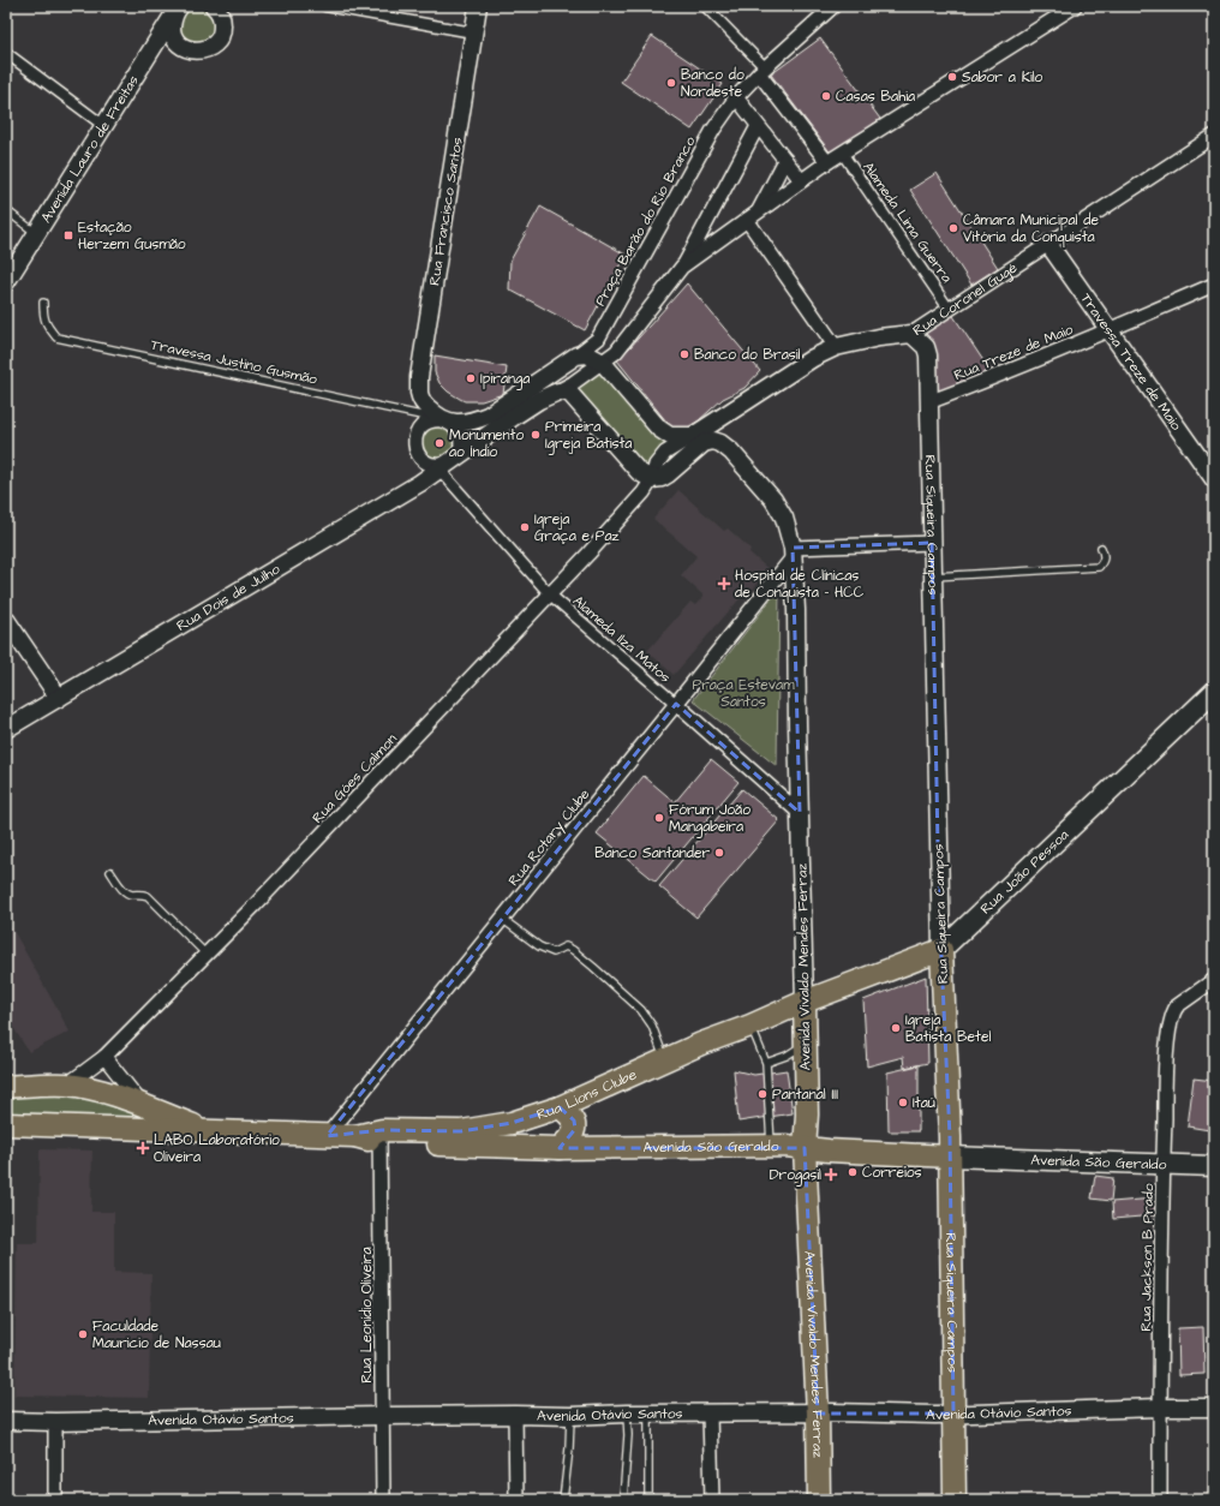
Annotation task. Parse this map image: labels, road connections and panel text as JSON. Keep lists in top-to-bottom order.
{
  "streets": {
    "main road": [
      "Rua Siqueira Campos",
      "Rua João Pessoa",
      "Avenida Vivaldo Mendes Ferraz",
      "Rua Lions Clube",
      "Avenida São Geraldo"
    ],
    "street": [
      "Avenida Lauro de Freitas",
      "Rua Francisco Santos",
      "Praça Barão do Rio Branco",
      "Alameda Lima Guerra",
      "Rua Coronel Gugé",
      "Rua Treze de Maio",
      "Travessa Treze de Maio",
      "Rua Dois de Julho",
      "Alameda Ilza Matos",
      "Rua Góes Calmon",
      "Rua Rotary Clube",
      "Rua Jackson B Prado",
      "Rua Leonídio Oliveira",
      "Avenida Otávio Santos"
    ],
    "lane": ["Travessa Justino Gusmão"]
  },
  "crossings": [
    ["Rua Francisco Santos", "Travessa Justino Gusmão"],
    ["Rua Francisco Santos", "Rua Dois de Julho"],
    ["Rua Francisco Santos", "Alameda Ilza Matos"],
    ["Alameda Lima Guerra", "Rua Coronel Gugé"],
    ["Rua Coronel Gugé", "Travessa Treze de Maio"],
    ["Rua Coronel Gugé", "Rua Siqueira Campos"],
    ["Rua Coronel Gugé", "Rua Góes Calmon"],
    ["Rua Treze de Maio", "Travessa Treze de Maio"],
    ["Rua Treze de Maio", "Rua Siqueira Campos"],
    ["Travessa Justino Gusmão", "Rua Dois de Julho"],
    ["Travessa Justino Gusmão", "Alameda Ilza Matos"],
    ["Rua Siqueira Campos", "Rua João Pessoa"],
    ["Rua Siqueira Campos", "Avenida São Geraldo"],
    ["Rua Siqueira Campos", "Avenida Otávio Santos"],
    ["Rua Dois de Julho", "Alameda Ilza Matos"],
    ["Alameda Ilza Matos", "Rua Góes Calmon"],
    ["Alameda Ilza Matos", "Rua Rotary Clube"],
    ["Rua Góes Calmon", "Avenida São Geraldo"],
    ["Rua Rotary Clube", "Avenida Vivaldo Mendes Ferraz"],
    ["Rua Rotary Clube", "Avenida São Geraldo"],
    ["Rua João Pessoa", "Avenida Vivaldo Mendes Ferraz"],
    ["Rua João Pessoa", "Rua Lions Clube"],
    ["Avenida Vivaldo Mendes Ferraz", "Rua Lions Clube"],
    ["Avenida Vivaldo Mendes Ferraz", "Avenida São Geraldo"],
    ["Avenida Vivaldo Mendes Ferraz", "Avenida Otávio Santos"],
    ["Rua Lions Clube", "Avenida São Geraldo"],
    ["Rua Lions Clube", "Rua Leonídio Oliveira"],
    ["Avenida São Geraldo", "Rua Jackson B Prado"],
    ["Avenida São Geraldo", "Rua Leonídio Oliveira"],
    ["Rua Jackson B Prado", "Avenida Otávio Santos"],
    ["Rua Leonídio Oliveira", "Avenida Otávio Santos"]
  ],
  "parks": ["Praça Estevam Santos"],
  "places": {
    "other": [
      "Sabor a Kilo",
      "Banco do Nordeste",
      "Casas Bahia",
      "Câmara Municipal de Vitória da Conquista",
      "Banco do Brasil",
      "Ipiranga",
      "Primeira Igreja Batista",
      "Monumento ao Índio",
      "Igreja Graça e Paz",
      "Fórum João Mangabeira",
      "Banco Santander",
      "Igreja Batista Betel",
      "Pantanal III",
      "Itaú",
      "Correios",
      "Faculdade Mauricio de Nassau"
    ],
    "transit": ["Estação Herzem Gusmão"],
    "health": ["Hospital de Clínicas de Conquista - HCC", "LABO Laboratório Oliveira", "Drogasil"]
  }
}
